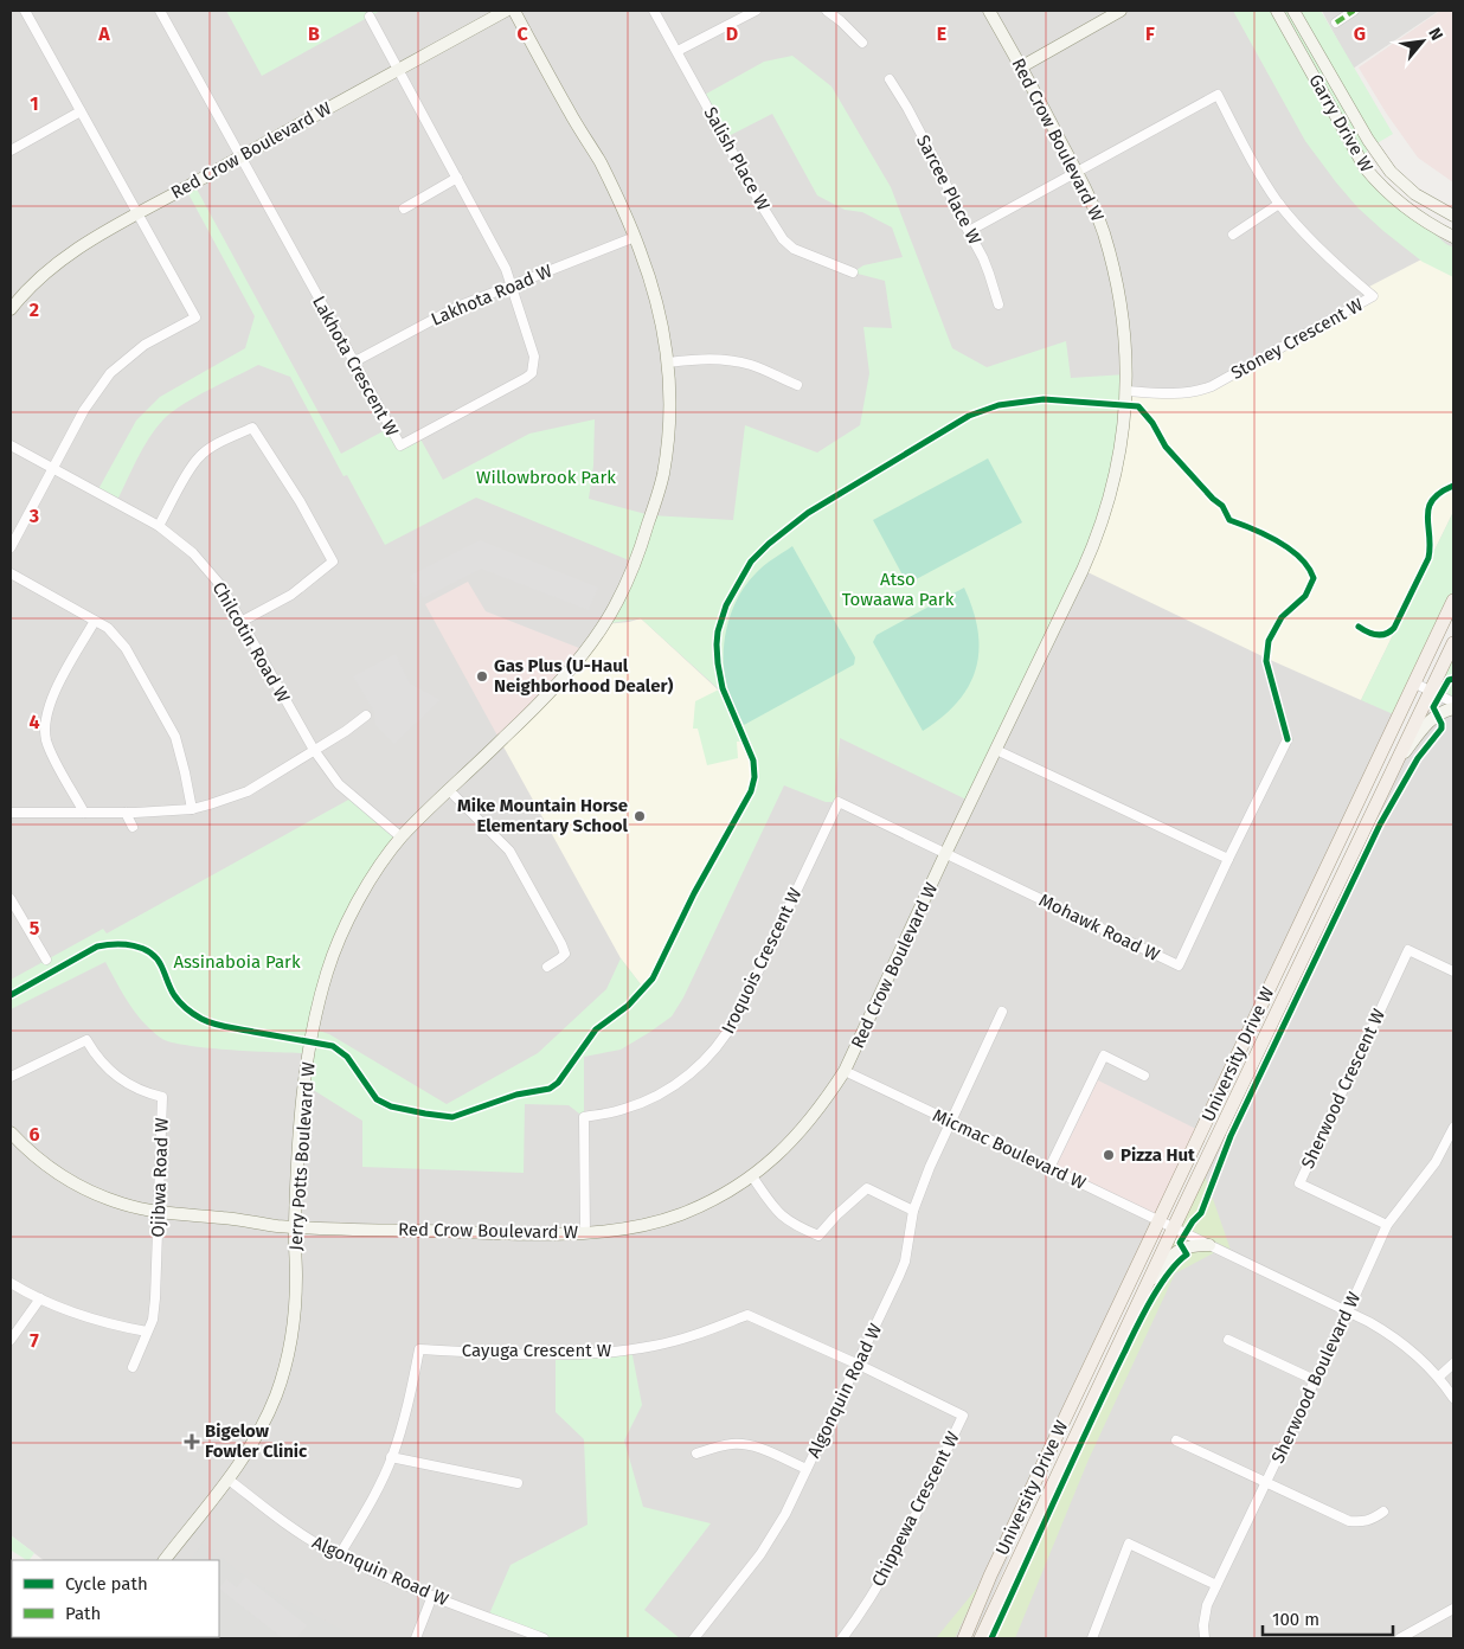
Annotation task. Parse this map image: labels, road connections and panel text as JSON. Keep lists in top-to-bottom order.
{
  "streets": {
    "main road": ["University Drive W"],
    "street": [
      "Garry Drive W",
      "Red Crow Boulevard W",
      "Salish Place W",
      "Sarcee Place W",
      "Lakhota Road W",
      "Stoney Crescent W",
      "Lakhota Crescent W",
      "Chilcotin Road W",
      "Mohawk Road W",
      "Iroquois Crescent W",
      "Sherwood Crescent W",
      "Micmac Boulevard W",
      "Jerry Potts Boulevard W",
      "Ojibwa Road W",
      "Cayuga Crescent W",
      "Sherwood Boulevard W",
      "Algonquin Road W",
      "Chippewa Crescent W"
    ]
  },
  "crossings": [
    ["Red Crow Boulevard W", "Stoney Crescent W"],
    ["Red Crow Boulevard W", "Lakhota Crescent W"],
    ["Red Crow Boulevard W", "Mohawk Road W"],
    ["Red Crow Boulevard W", "Iroquois Crescent W"],
    ["Red Crow Boulevard W", "Micmac Boulevard W"],
    ["Red Crow Boulevard W", "Jerry Potts Boulevard W"],
    ["Red Crow Boulevard W", "Ojibwa Road W"],
    ["Lakhota Road W", "Lakhota Crescent W"],
    ["Lakhota Road W", "Jerry Potts Boulevard W"],
    ["Chilcotin Road W", "Jerry Potts Boulevard W"],
    ["Mohawk Road W", "Iroquois Crescent W"],
    ["University Drive W", "Micmac Boulevard W"],
    ["Sherwood Crescent W", "Sherwood Boulevard W"],
    ["Micmac Boulevard W", "Sherwood Boulevard W"],
    ["Micmac Boulevard W", "Algonquin Road W"],
    ["Jerry Potts Boulevard W", "Algonquin Road W"],
    ["Cayuga Crescent W", "Algonquin Road W"],
    ["Cayuga Crescent W", "Chippewa Crescent W"],
    ["Algonquin Road W", "Chippewa Crescent W"]
  ],
  "parks": ["Willowbrook Park", "Atso Towaawa Park", "Assinaboia Park"],
  "places": {
    "other": ["Gas Plus (U-Haul Neighborhood Dealer)", "Mike Mountain Horse Elementary School", "Pizza Hut"],
    "health": ["Bigelow Fowler Clinic"]
  },
  "legend": ["Cycle path", "Path"],
  "scale_bar": "100 m",
  "north": "top right",
  "grid": {
    "columns": [
      "A",
      "B",
      "C",
      "D",
      "E",
      "F",
      "G"
    ],
    "rows": [
      "1",
      "2",
      "3",
      "4",
      "5",
      "6",
      "7"
    ]
  }
}
